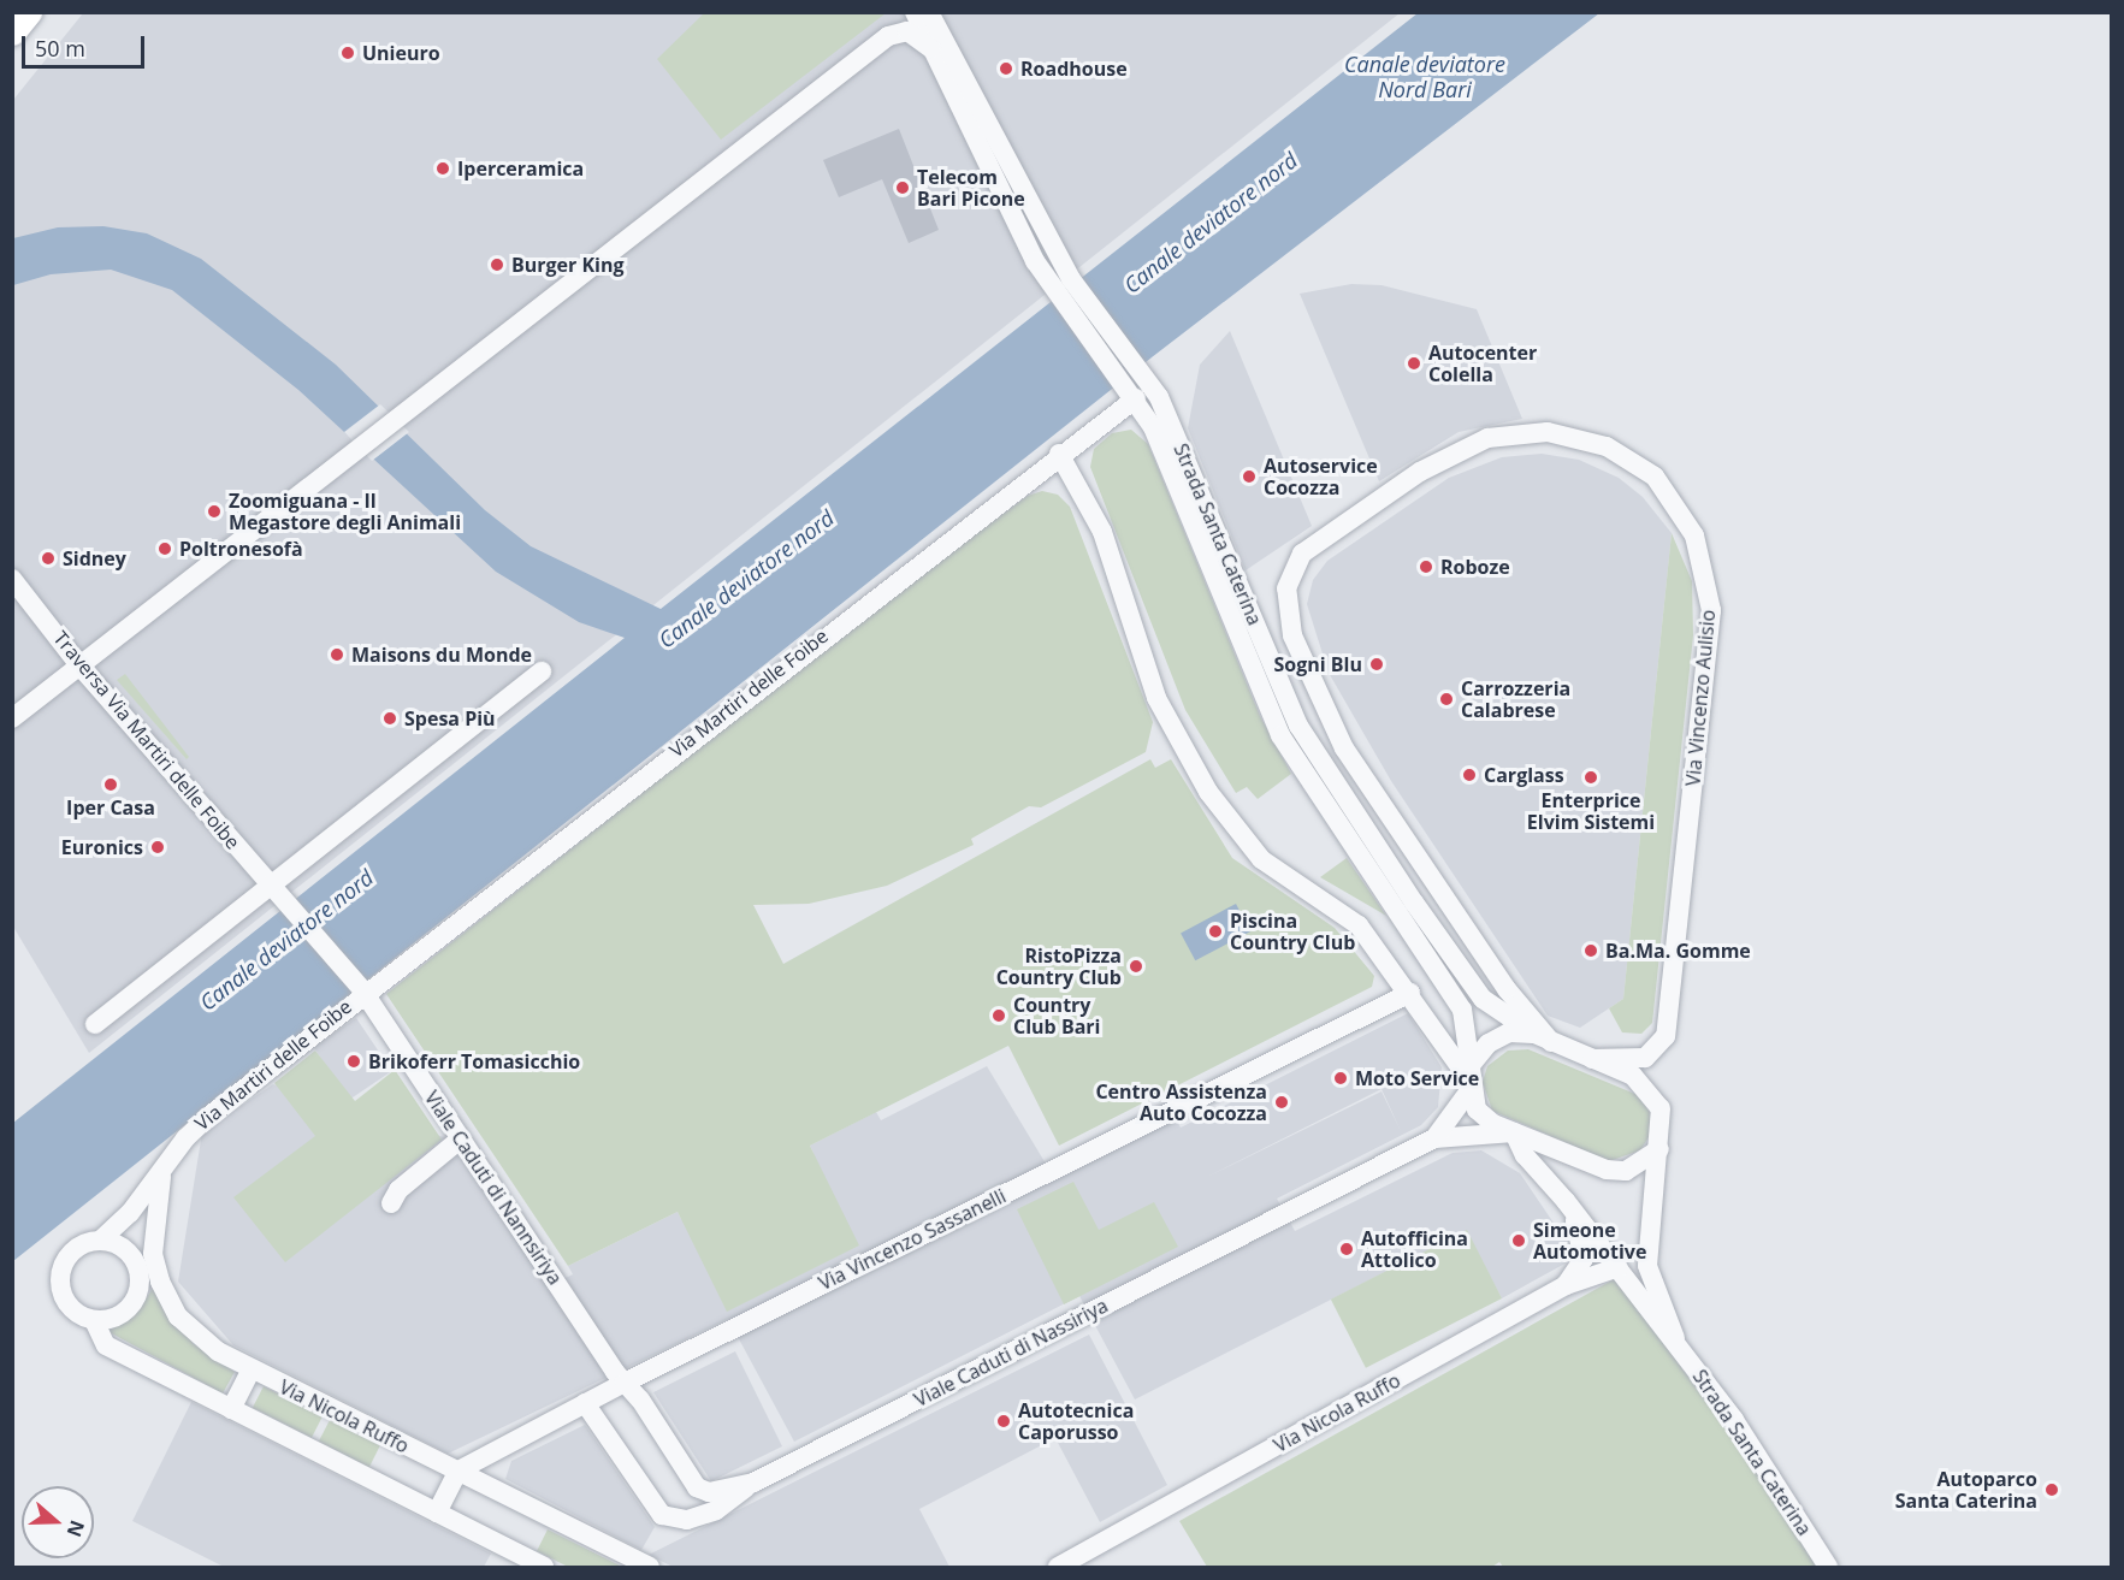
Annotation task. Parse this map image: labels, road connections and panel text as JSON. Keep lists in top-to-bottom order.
{
  "streets": {
    "street": [
      "Strada Santa Caterina",
      "Via Martiri delle Foibe",
      "Via Vincenzo Aulisio",
      "Traversa Via Martiri delle Foibe",
      "Viale Caduti di Nannsiriya",
      "Via Vincenzo Sassanelli",
      "Viale Caduti di Nassiriya",
      "Via Nicola Ruffo"
    ]
  },
  "crossings": [
    ["Strada Santa Caterina", "Via Martiri delle Foibe"],
    ["Strada Santa Caterina", "Via Vincenzo Aulisio"],
    ["Strada Santa Caterina", "Via Vincenzo Sassanelli"],
    ["Strada Santa Caterina", "Via Nicola Ruffo"],
    ["Via Martiri delle Foibe", "Traversa Via Martiri delle Foibe"],
    ["Via Martiri delle Foibe", "Viale Caduti di Nannsiriya"],
    ["Via Martiri delle Foibe", "Via Nicola Ruffo"],
    ["Viale Caduti di Nannsiriya", "Via Vincenzo Sassanelli"],
    ["Viale Caduti di Nannsiriya", "Viale Caduti di Nassiriya"],
    ["Via Vincenzo Sassanelli", "Viale Caduti di Nassiriya"],
    ["Via Vincenzo Sassanelli", "Via Nicola Ruffo"]
  ],
  "water": ["Canale deviatore Nord Bari", "Canale deviatore nord"],
  "places": [
    "Unieuro",
    "Roadhouse",
    "Iperceramica",
    "Telecom Bari Picone",
    "Burger King",
    "Autocenter Colella",
    "Autoservice Cocozza",
    "Zoomiguana - Il Megastore degli Animali",
    "Poltronesofà",
    "Sidney",
    "Roboze",
    "Maisons du Monde",
    "Sogni Blu",
    "Carrozzeria Calabrese",
    "Spesa Più",
    "Carglass",
    "Enterprice Elvim Sistemi",
    "Iper Casa",
    "Euronics",
    "Piscina Country Club",
    "Ba.Ma. Gomme",
    "RistoPizza Country Club",
    "Country Club Bari",
    "Brikoferr Tomasicchio",
    "Moto Service",
    "Centro Assistenza Auto Cocozza",
    "Simeone Automotive",
    "Autofficina Attolico",
    "Autotecnica Caporusso",
    "Autoparco Santa Caterina"
  ],
  "scale_bar": "50 m",
  "north": "right"
}
